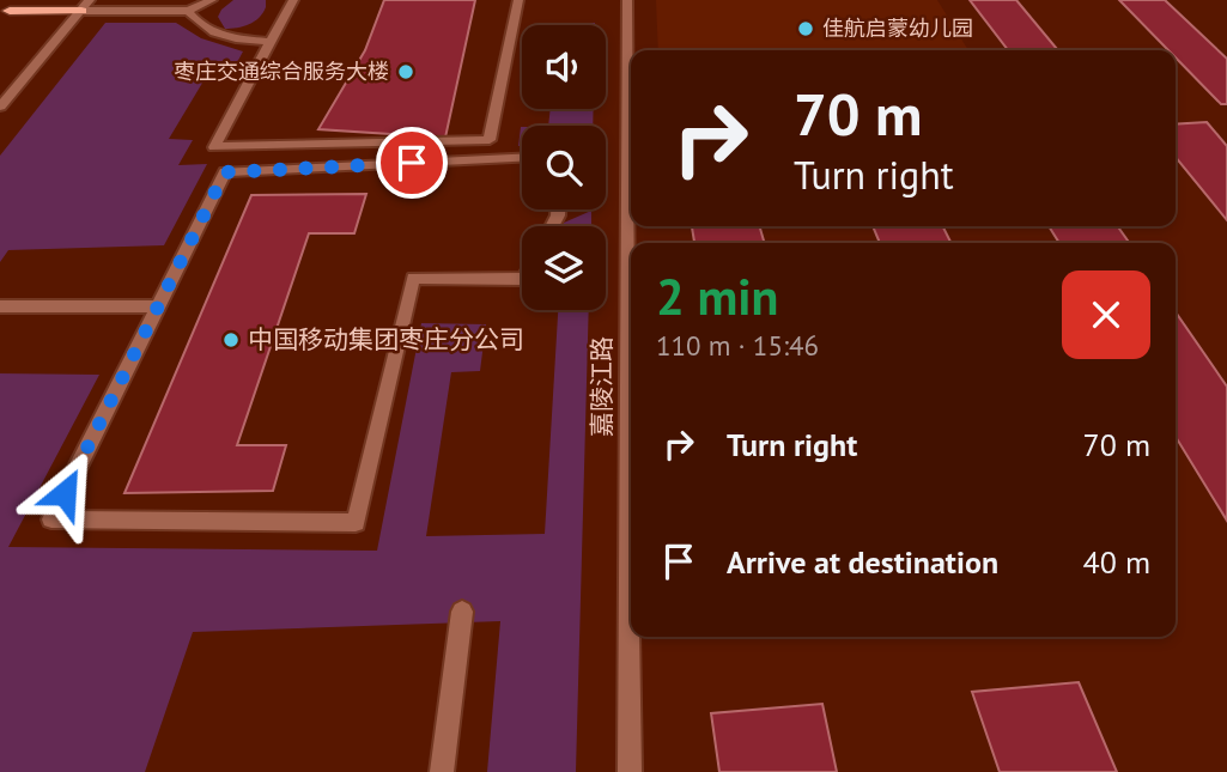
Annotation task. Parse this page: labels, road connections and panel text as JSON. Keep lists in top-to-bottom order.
{
  "streets": {
    "street": ["嘉陵江路"]
  },
  "places": ["佳航启蒙幼儿园", "枣庄交通综合服务大楼", "中国移动集团枣庄分公司"],
  "page": {
    "turn": ["70 m", "Turn right"],
    "heading": ["2 min", "110 m · 15:46"],
    "list": [
      {
        "name": "Turn right",
        "value": "70 m"
      },
      {
        "name": "Arrive at destination",
        "value": "40 m"
      }
    ]
  }
}
